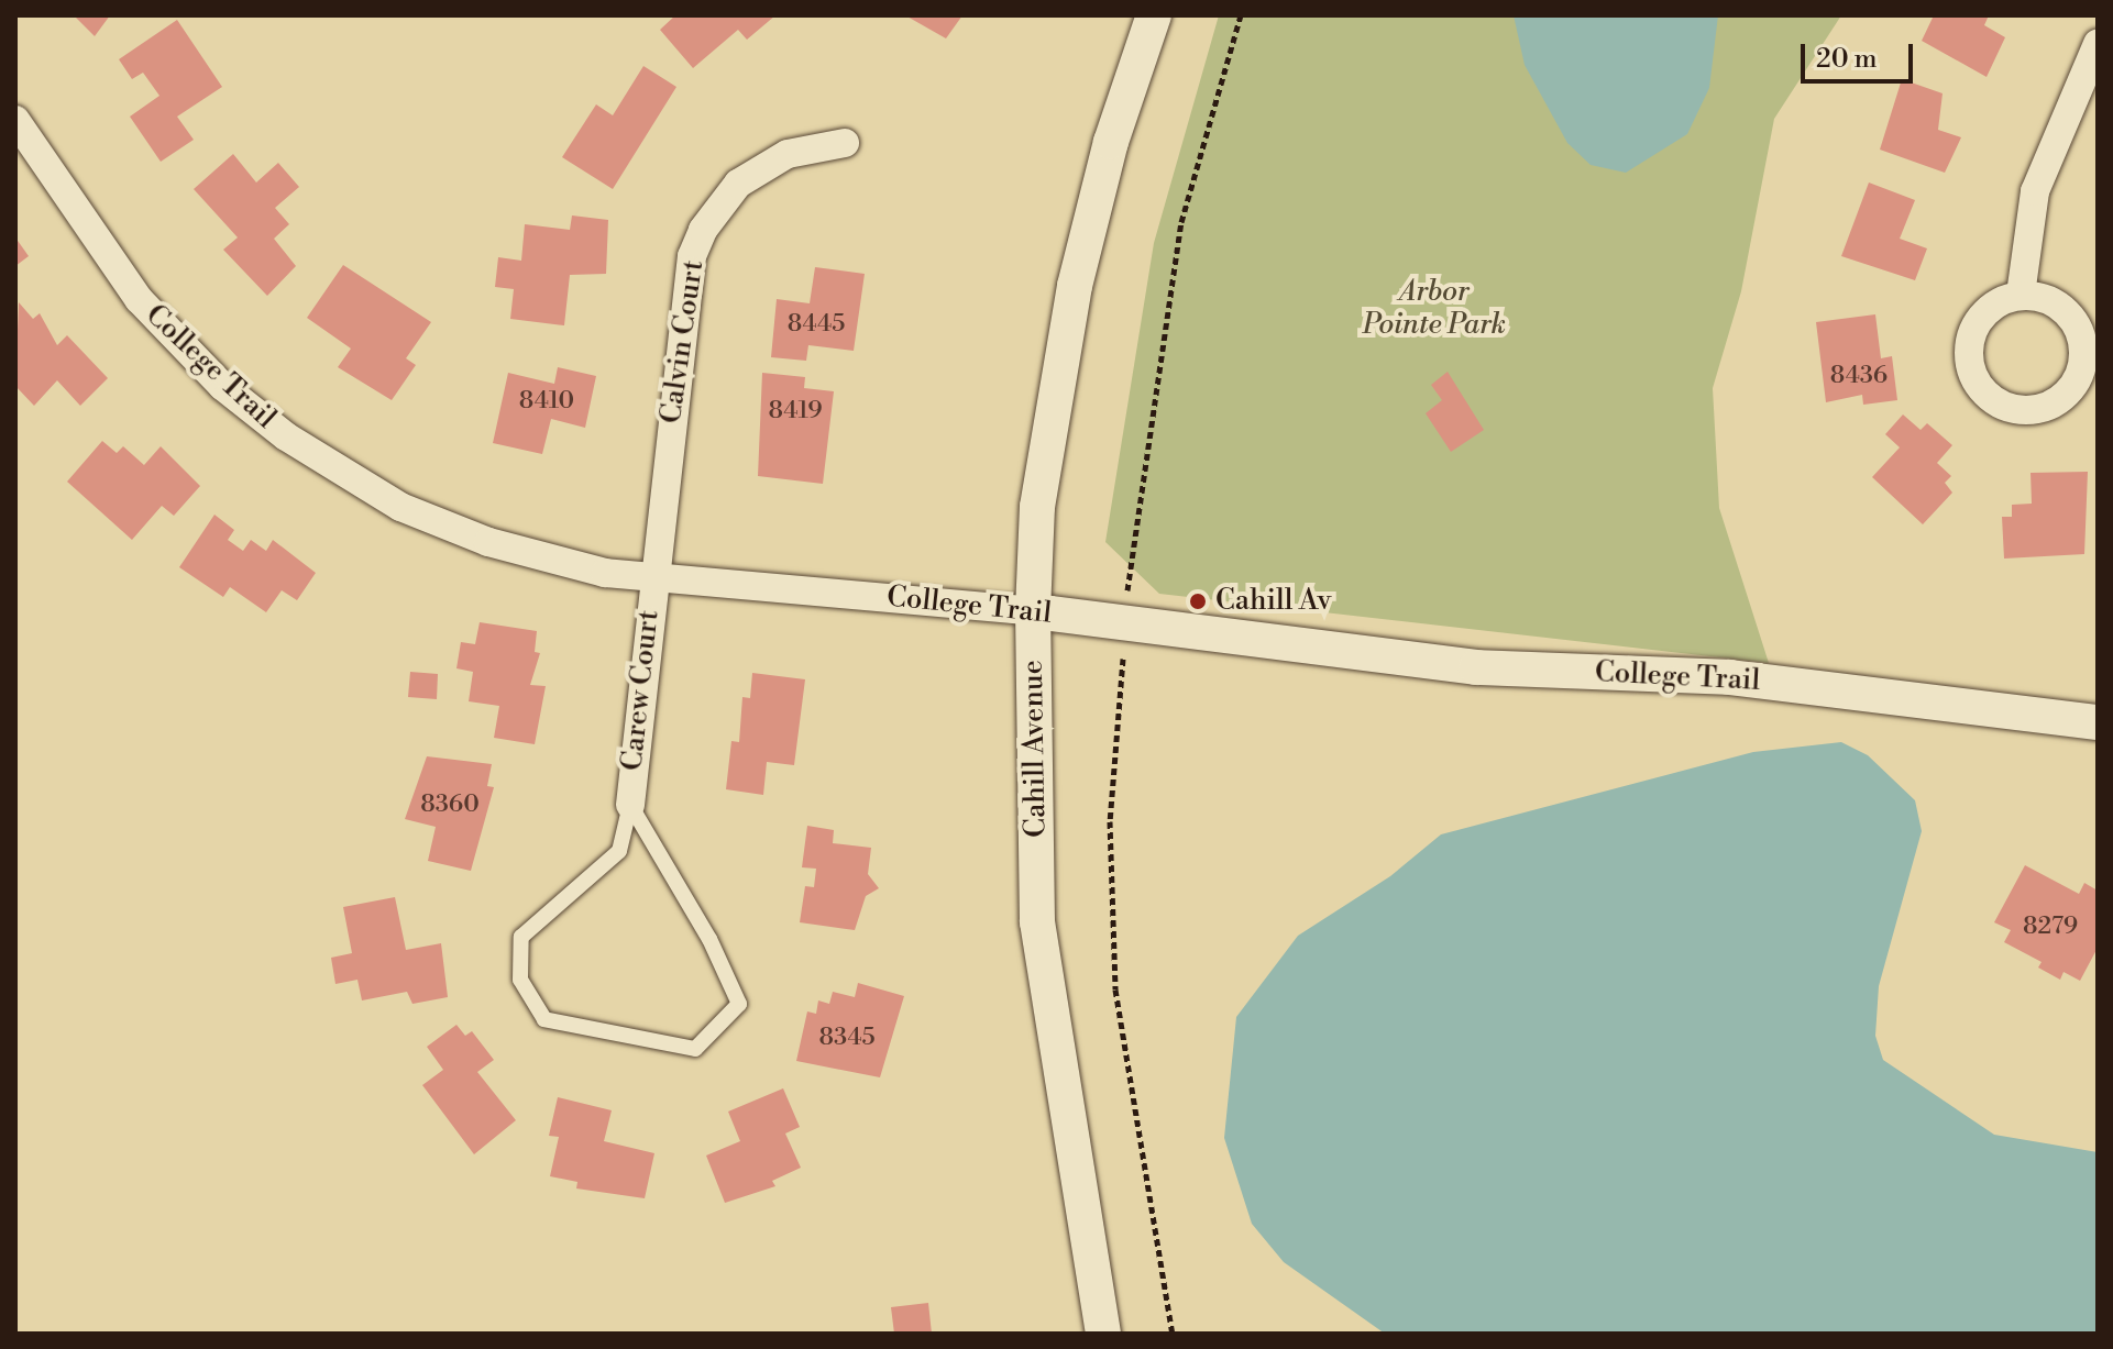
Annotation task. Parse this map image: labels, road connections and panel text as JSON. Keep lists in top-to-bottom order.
{
  "streets": {
    "street": [
      "Calvin Court",
      "College Trail",
      "Carew Court",
      "Cahill Avenue"
    ]
  },
  "crossings": [
    ["Calvin Court", "College Trail"],
    ["Calvin Court", "Carew Court"],
    ["College Trail", "Carew Court"],
    ["College Trail", "Cahill Avenue"]
  ],
  "parks": ["Arbor Pointe Park"],
  "places": ["Cahill Av"],
  "house_numbers": [
    "8445",
    "8436",
    "8410",
    "8419",
    "8360",
    "8279",
    "8345"
  ],
  "scale_bar": "20 m"
}
